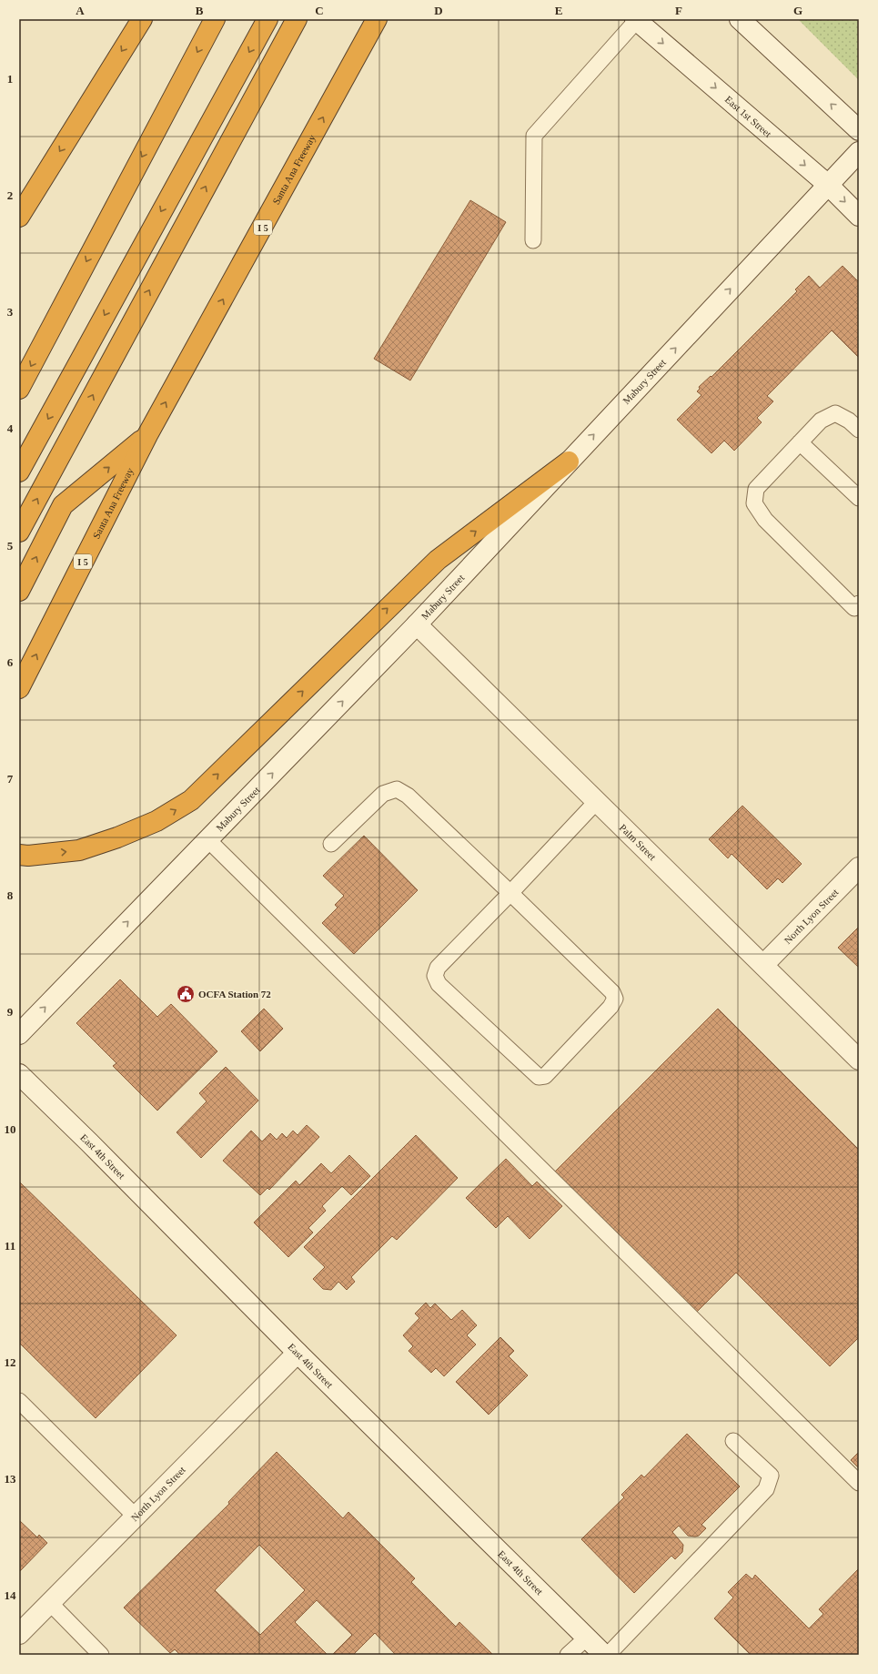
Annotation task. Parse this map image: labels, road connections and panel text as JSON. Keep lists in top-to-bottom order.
{
  "streets": {
    "highway": ["Santa Ana Freeway", "I 5"],
    "main road": [
      "East 1st Street",
      "Mabury Street",
      "Palm Street",
      "North Lyon Street",
      "East 4th Street"
    ]
  },
  "crossings": [
    ["East 1st Street", "Mabury Street"],
    ["Mabury Street", "Palm Street"],
    ["Palm Street", "North Lyon Street"],
    ["North Lyon Street", "East 4th Street"]
  ],
  "one_way": ["Mabury Street"],
  "places": {
    "public building": ["OCFA Station 72"]
  },
  "grid": {
    "columns": [
      "A",
      "B",
      "C",
      "D",
      "E",
      "F",
      "G"
    ],
    "rows": [
      "1",
      "2",
      "3",
      "4",
      "5",
      "6",
      "7",
      "8",
      "9",
      "10",
      "11",
      "12",
      "13",
      "14"
    ]
  }
}
